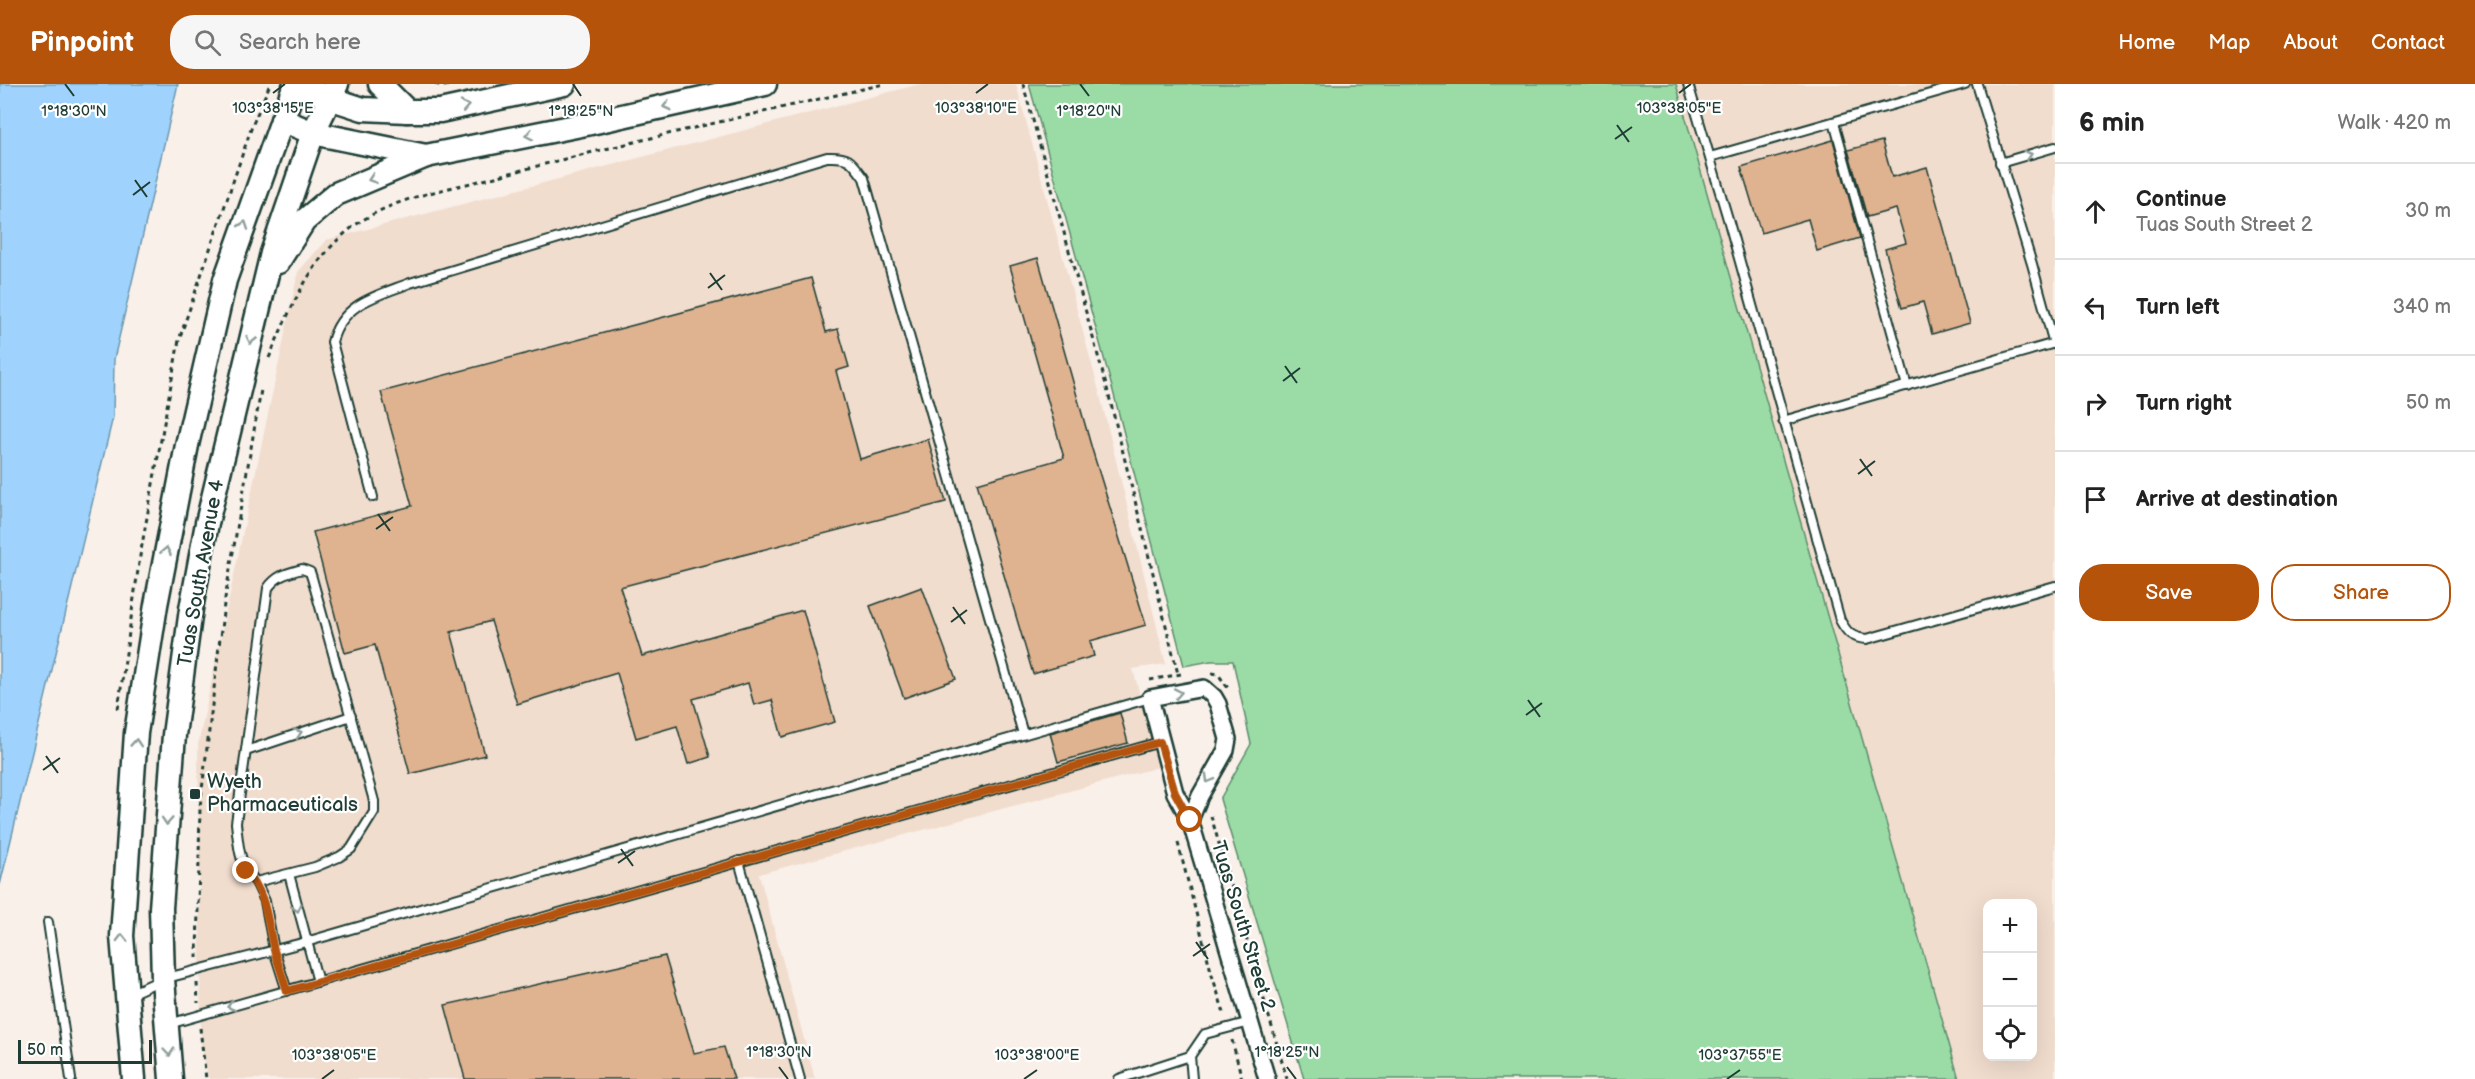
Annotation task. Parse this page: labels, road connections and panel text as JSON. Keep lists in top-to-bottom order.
{
  "streets": {
    "street": ["Tuas South Avenue 4", "Tuas South Street 2"]
  },
  "places": {
    "transit": ["Wyeth Pharmaceuticals"]
  },
  "scale_bar": "50 m",
  "page": {
    "header": "Pinpoint",
    "search": "Search here",
    "nav": [
      "Home",
      "Map",
      "About",
      "Contact"
    ],
    "heading": ["6 min", "Walk · 420 m"],
    "list": [
      ["Continue", "Tuas South Street 2", "30 m"],
      ["Turn left", "340 m"],
      ["Turn right", "50 m"],
      "Arrive at destination"
    ],
    "buttons": ["Save", "Share"],
    "map_buttons": ["+", "−"],
    "scale": "50 m"
  },
  "coordinates": [
    "103°38'15\"E",
    "103°38'10\"E",
    "103°38'05\"E",
    "1°18'30\"N",
    "1°18'25\"N",
    "1°18'20\"N",
    "103°38'00\"E",
    "103°37'55\"E"
  ]
}
